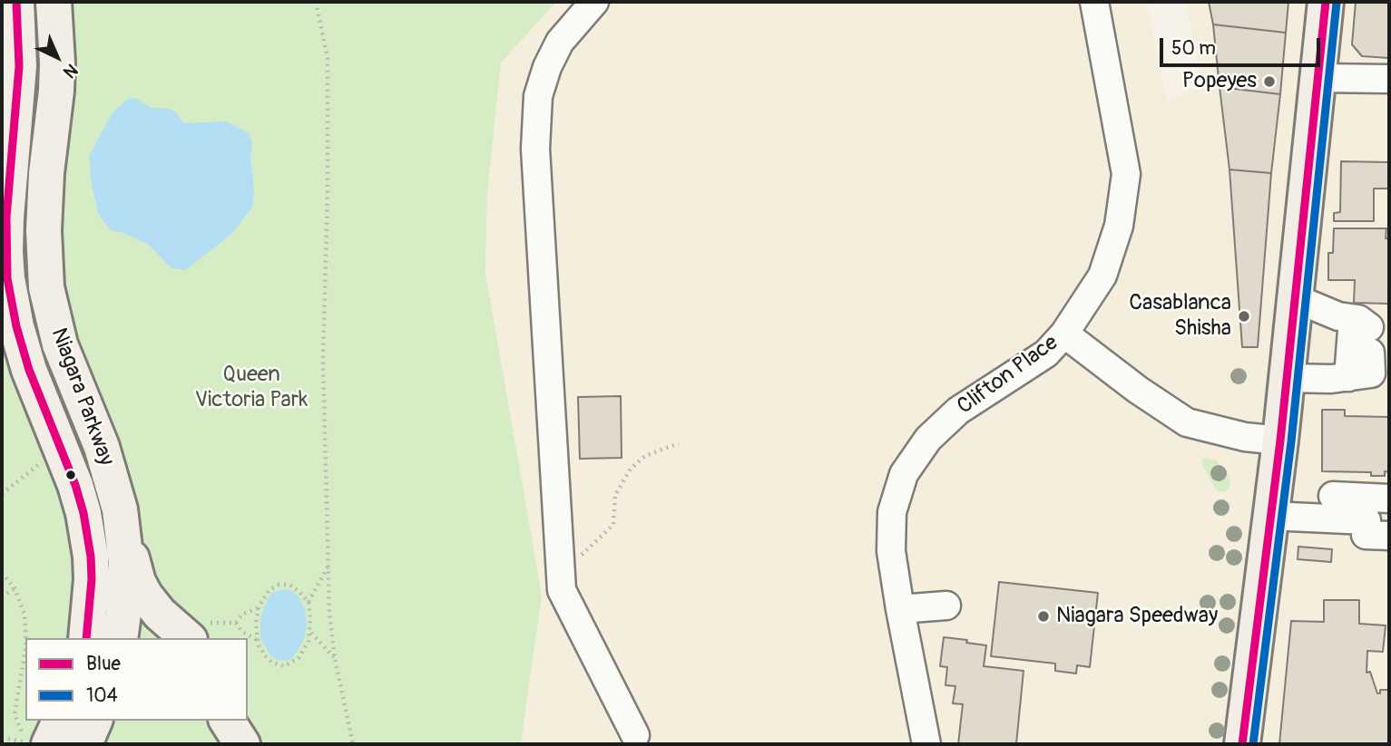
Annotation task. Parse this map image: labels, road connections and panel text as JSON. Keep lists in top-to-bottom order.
{
  "streets": {
    "main road": ["Niagara Parkway"],
    "street": ["Clifton Place"]
  },
  "parks": ["Queen Victoria Park"],
  "places": ["Popeyes", "Casablanca Shisha", "Niagara Speedway"],
  "lines": ["transit line Blue", "transit line 104"],
  "legend": ["Blue", "104"],
  "scale_bar": "50 m",
  "north": "bottom right"
}
